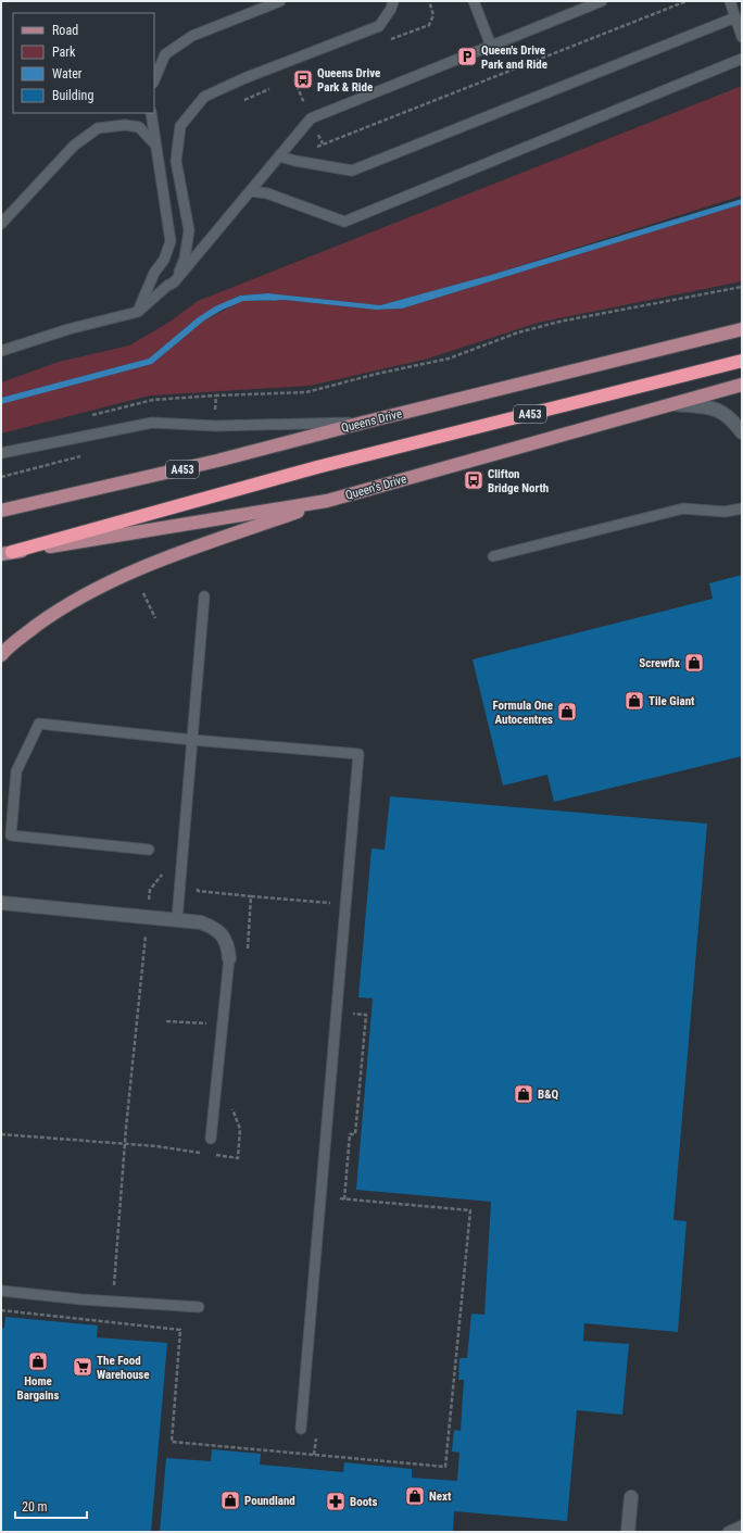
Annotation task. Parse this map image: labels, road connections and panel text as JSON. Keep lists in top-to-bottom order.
{
  "streets": {
    "highway": ["A453"],
    "main road": ["Queens Drive", "Queen's Drive"]
  },
  "crossings": [
    ["A453", "Queen's Drive"]
  ],
  "places": {
    "parking": ["Queen's Drive Park and Ride"],
    "bus stop": ["Queens Drive Park & Ride", "Clifton Bridge North"],
    "shop": [
      "Screwfix",
      "Tile Giant",
      "Formula One Autocentres",
      "B&Q",
      "Home Bargains",
      "Next",
      "Poundland"
    ],
    "supermarket": ["The Food Warehouse"],
    "pharmacy": ["Boots"]
  },
  "legend": [
    "Road",
    "Park",
    "Water",
    "Building"
  ],
  "scale_bar": "20 m"
}
